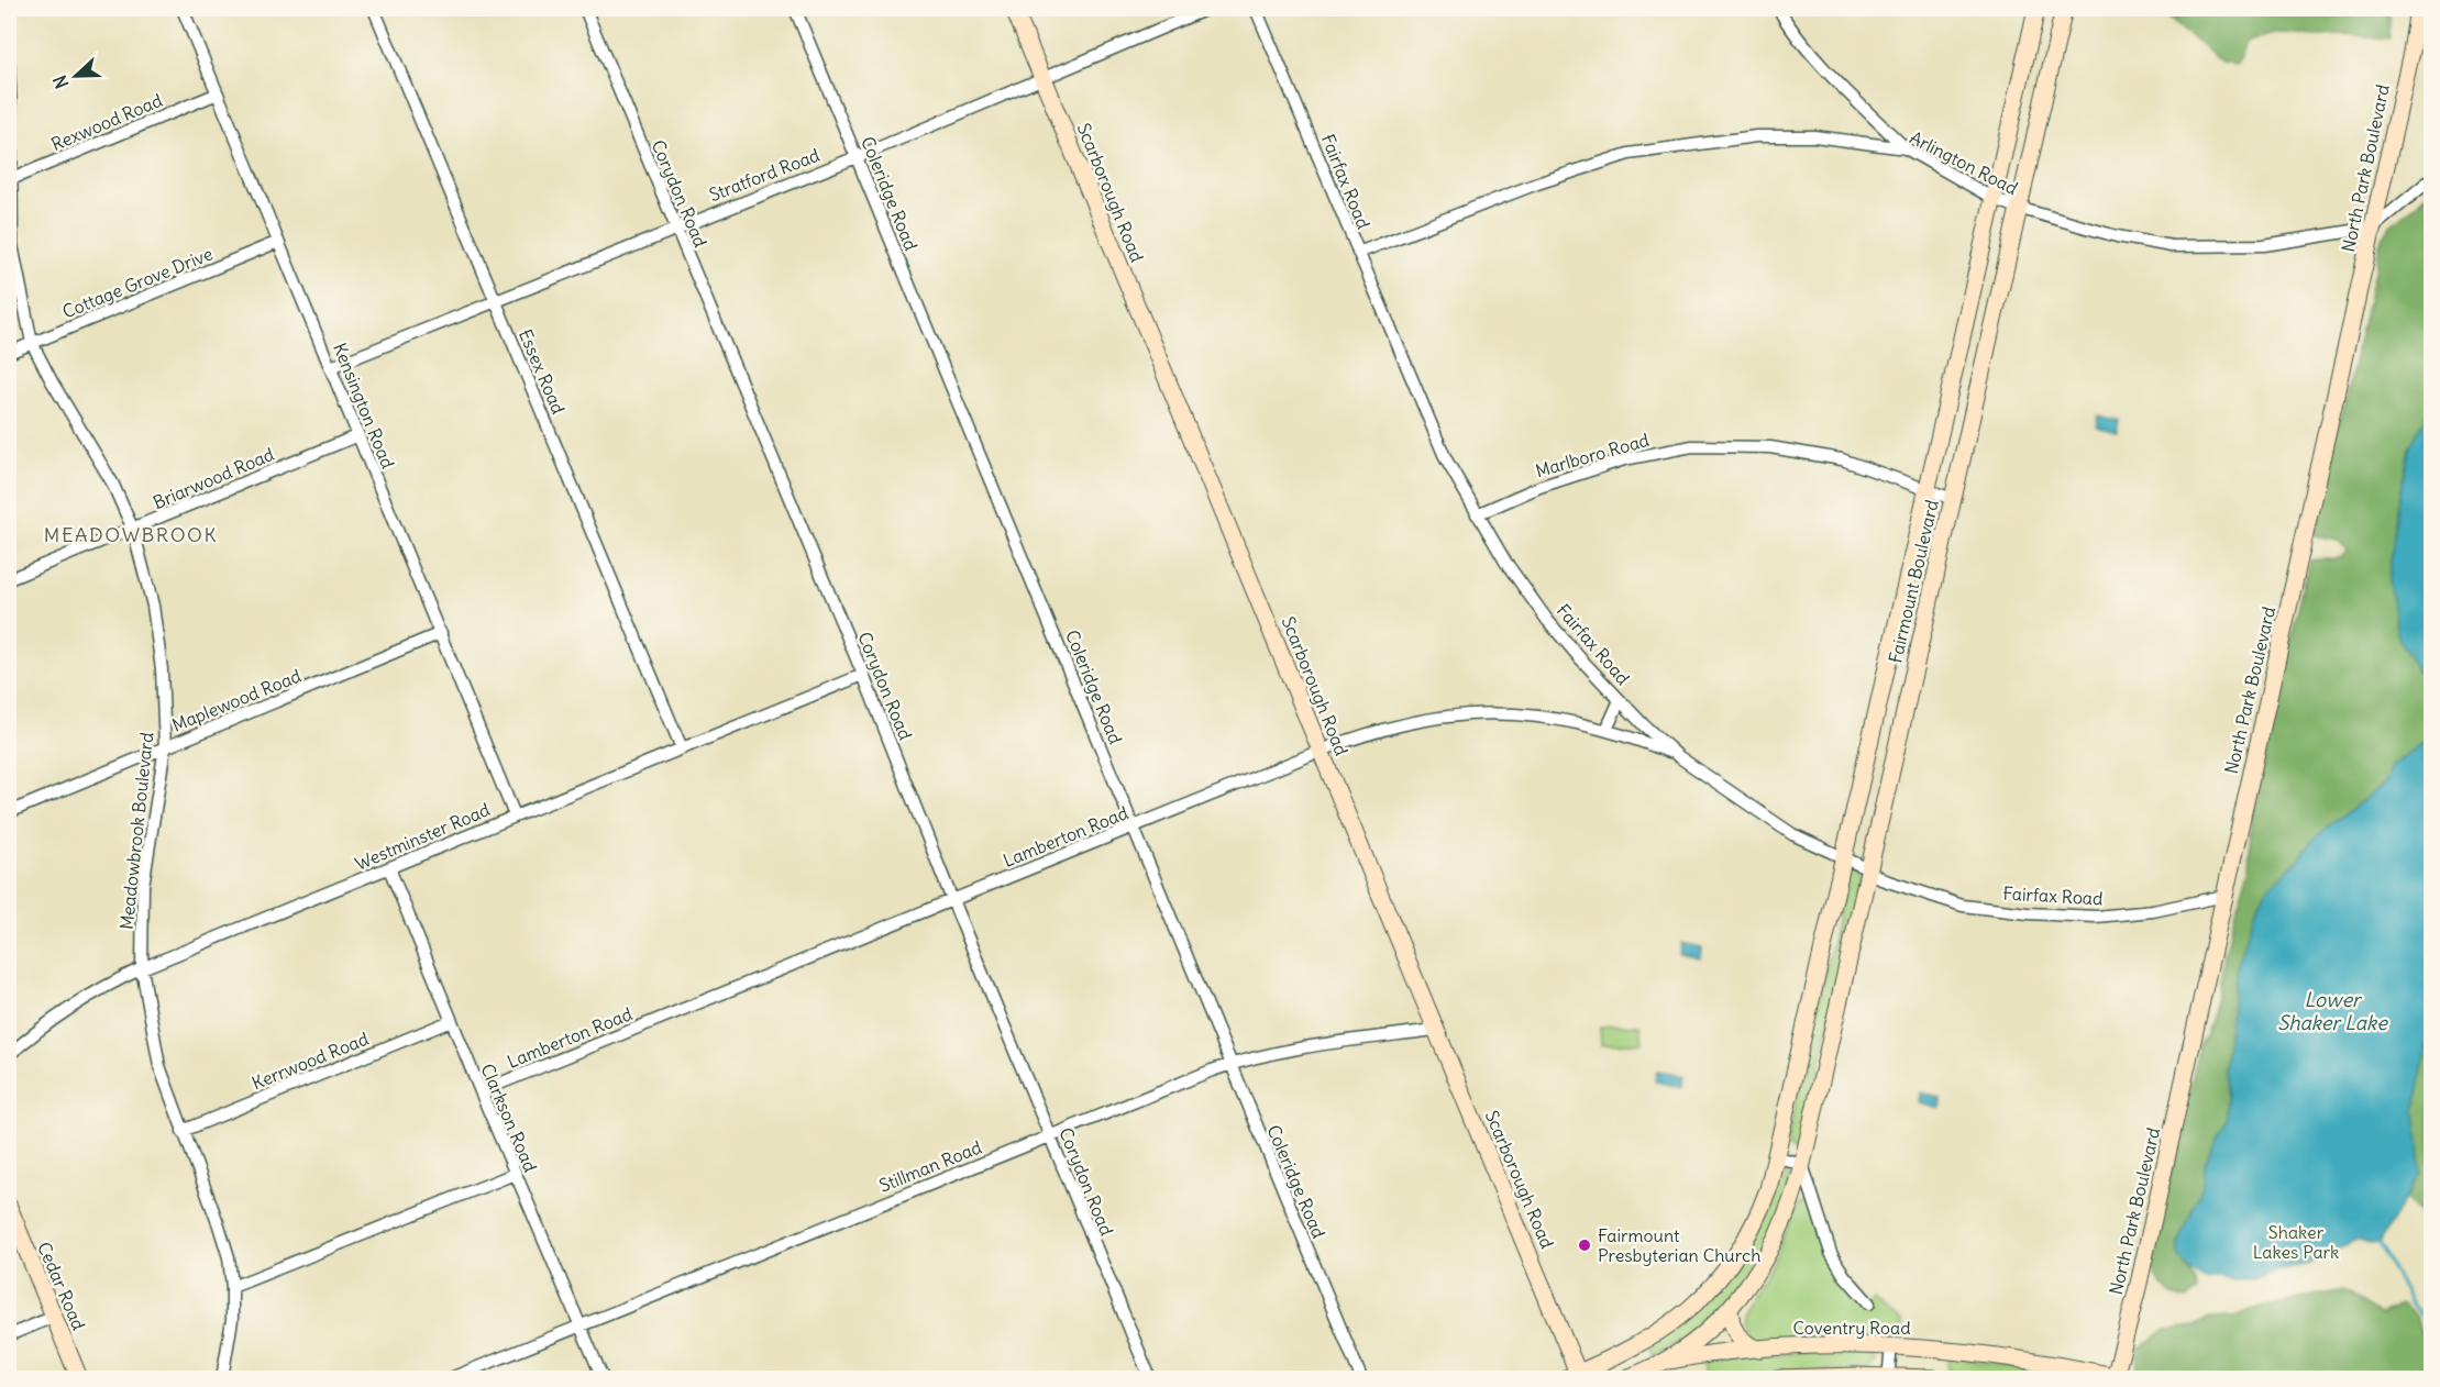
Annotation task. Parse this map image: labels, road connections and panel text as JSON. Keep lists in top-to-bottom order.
{
  "streets": {
    "main road": [
      "North Park Boulevard",
      "Scarborough Road",
      "Fairmount Boulevard",
      "Cedar Road",
      "Coventry Road"
    ],
    "street": [
      "Rexwood Road",
      "Arlington Road",
      "Stratford Road",
      "Fairfax Road",
      "Corydon Road",
      "Coleridge Road",
      "Cottage Grove Drive",
      "Essex Road",
      "Kensington Road",
      "Marlboro Road",
      "Briarwood Road",
      "Maplewood Road",
      "Meadowbrook Boulevard",
      "Westminster Road",
      "Lamberton Road",
      "Kerrwood Road",
      "Clarkson Road",
      "Stillman Road"
    ]
  },
  "crossings": [
    ["Rexwood Road", "Kensington Road"],
    ["Rexwood Road", "Meadowbrook Boulevard"],
    ["Arlington Road", "North Park Boulevard"],
    ["Arlington Road", "Fairfax Road"],
    ["Arlington Road", "Fairmount Boulevard"],
    ["North Park Boulevard", "Fairfax Road"],
    ["North Park Boulevard", "Coventry Road"],
    ["Stratford Road", "Scarborough Road"],
    ["Stratford Road", "Corydon Road"],
    ["Stratford Road", "Coleridge Road"],
    ["Stratford Road", "Essex Road"],
    ["Stratford Road", "Kensington Road"],
    ["Fairfax Road", "Marlboro Road"],
    ["Fairfax Road", "Fairmount Boulevard"],
    ["Fairfax Road", "Lamberton Road"],
    ["Scarborough Road", "Fairmount Boulevard"],
    ["Scarborough Road", "Lamberton Road"],
    ["Scarborough Road", "Stillman Road"],
    ["Scarborough Road", "Coventry Road"],
    ["Corydon Road", "Westminster Road"],
    ["Corydon Road", "Lamberton Road"],
    ["Corydon Road", "Stillman Road"],
    ["Coleridge Road", "Lamberton Road"],
    ["Coleridge Road", "Stillman Road"],
    ["Cottage Grove Drive", "Kensington Road"],
    ["Cottage Grove Drive", "Meadowbrook Boulevard"],
    ["Essex Road", "Westminster Road"],
    ["Kensington Road", "Briarwood Road"],
    ["Kensington Road", "Maplewood Road"],
    ["Kensington Road", "Westminster Road"],
    ["Marlboro Road", "Fairmount Boulevard"],
    ["Briarwood Road", "Meadowbrook Boulevard"],
    ["Fairmount Boulevard", "Coventry Road"],
    ["Maplewood Road", "Meadowbrook Boulevard"],
    ["Meadowbrook Boulevard", "Westminster Road"],
    ["Meadowbrook Boulevard", "Kerrwood Road"],
    ["Westminster Road", "Clarkson Road"],
    ["Lamberton Road", "Clarkson Road"],
    ["Kerrwood Road", "Clarkson Road"],
    ["Clarkson Road", "Stillman Road"]
  ],
  "districts": ["MEADOWBROOK"],
  "water": ["Lower Shaker Lake"],
  "parks": ["Shaker Lakes Park"],
  "places": ["Fairmount Presbyterian Church"],
  "north": "left"
}
